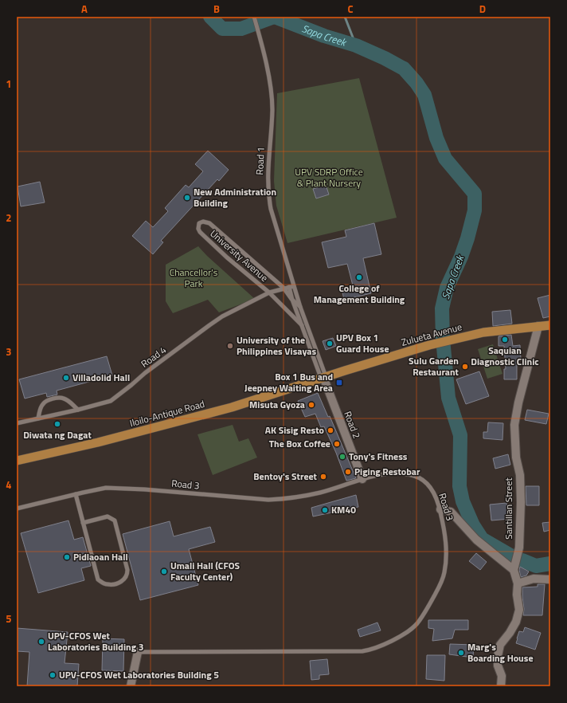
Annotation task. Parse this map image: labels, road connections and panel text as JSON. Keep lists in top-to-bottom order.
{
  "streets": {
    "main road": ["Zulueta Avenue", "Iloilo-Antique Road"],
    "street": ["Road 2", "Santillan Street"],
    "lane": [
      "Road 1",
      "University Avenue",
      "Road 4",
      "Road 3"
    ]
  },
  "crossings": [
    ["Road 1", "University Avenue"],
    ["Road 1", "Zulueta Avenue"],
    ["Road 1", "Road 4"],
    ["Road 1", "Iloilo-Antique Road"],
    ["Road 1", "Road 2"],
    ["University Avenue", "Road 4"],
    ["Zulueta Avenue", "Iloilo-Antique Road"],
    ["Zulueta Avenue", "Road 2"],
    ["Zulueta Avenue", "Santillan Street"],
    ["Iloilo-Antique Road", "Road 2"],
    ["Road 2", "Road 3"]
  ],
  "water": ["Sapa Creek"],
  "parks": ["UPV SDRP Office & Plant Nursery", "Chancellor's Park"],
  "places": {
    "other": [
      "New Administration Building",
      "College of Management Building",
      "Saquian Diagnostic Clinic",
      "UPV Box 1 Guard House",
      "University of the Philippines Visayas",
      "Sulu Garden Restaurant",
      "Villadolid Hall",
      "Misuta Gyoza",
      "Diwata ng Dagat",
      "AK Sisig Resto",
      "The Box Coffee",
      "Tony's Fitness",
      "Piging Restobar",
      "Bentoy's Street",
      "KM40",
      "Pidlaoan Hall",
      "Umali Hall (CFOS Faculty Center)",
      "UPV-CFOS Wet Laboratories Building 3",
      "Marg's Boarding House",
      "UPV-CFOS Wet Laboratories Building 5"
    ],
    "transit": ["Box 1 Bus and Jeepney Waiting Area"]
  },
  "grid": {
    "columns": [
      "A",
      "B",
      "C",
      "D"
    ],
    "rows": [
      "1",
      "2",
      "3",
      "4",
      "5"
    ]
  }
}
